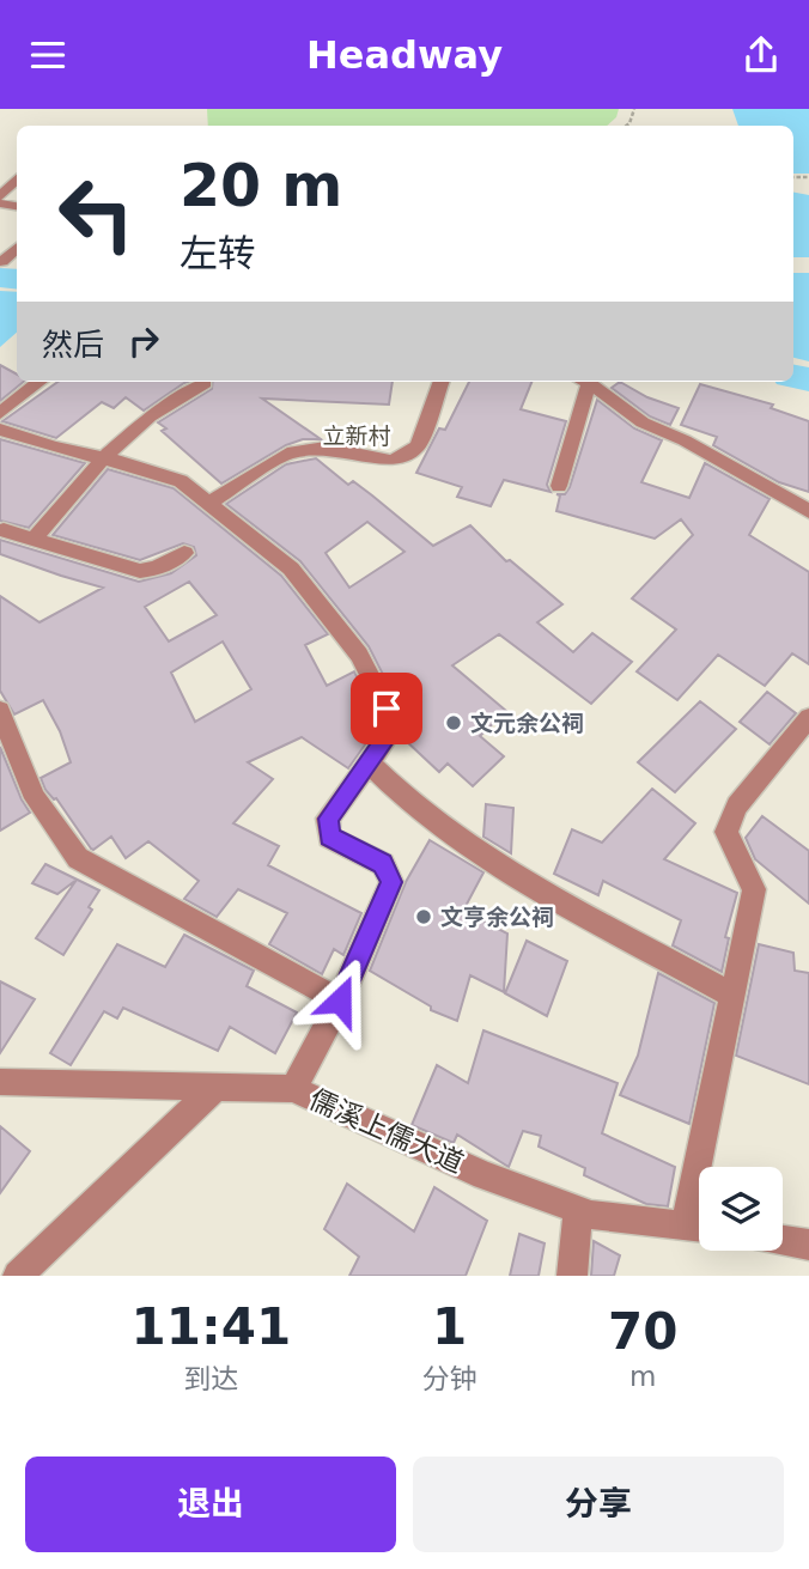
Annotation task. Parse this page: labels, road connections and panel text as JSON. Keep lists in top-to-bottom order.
{
  "streets": {
    "street": ["儒溪上儒大道"]
  },
  "districts": ["立新村"],
  "places": ["文元余公祠", "文亨余公祠"],
  "page": {
    "header": "Headway",
    "turn": ["20 m", "左转"],
    "then": "然后",
    "eta": [
      "11:41",
      "到达",
      "1",
      "分钟",
      "70",
      "m"
    ],
    "buttons": ["退出", "分享"]
  }
}
